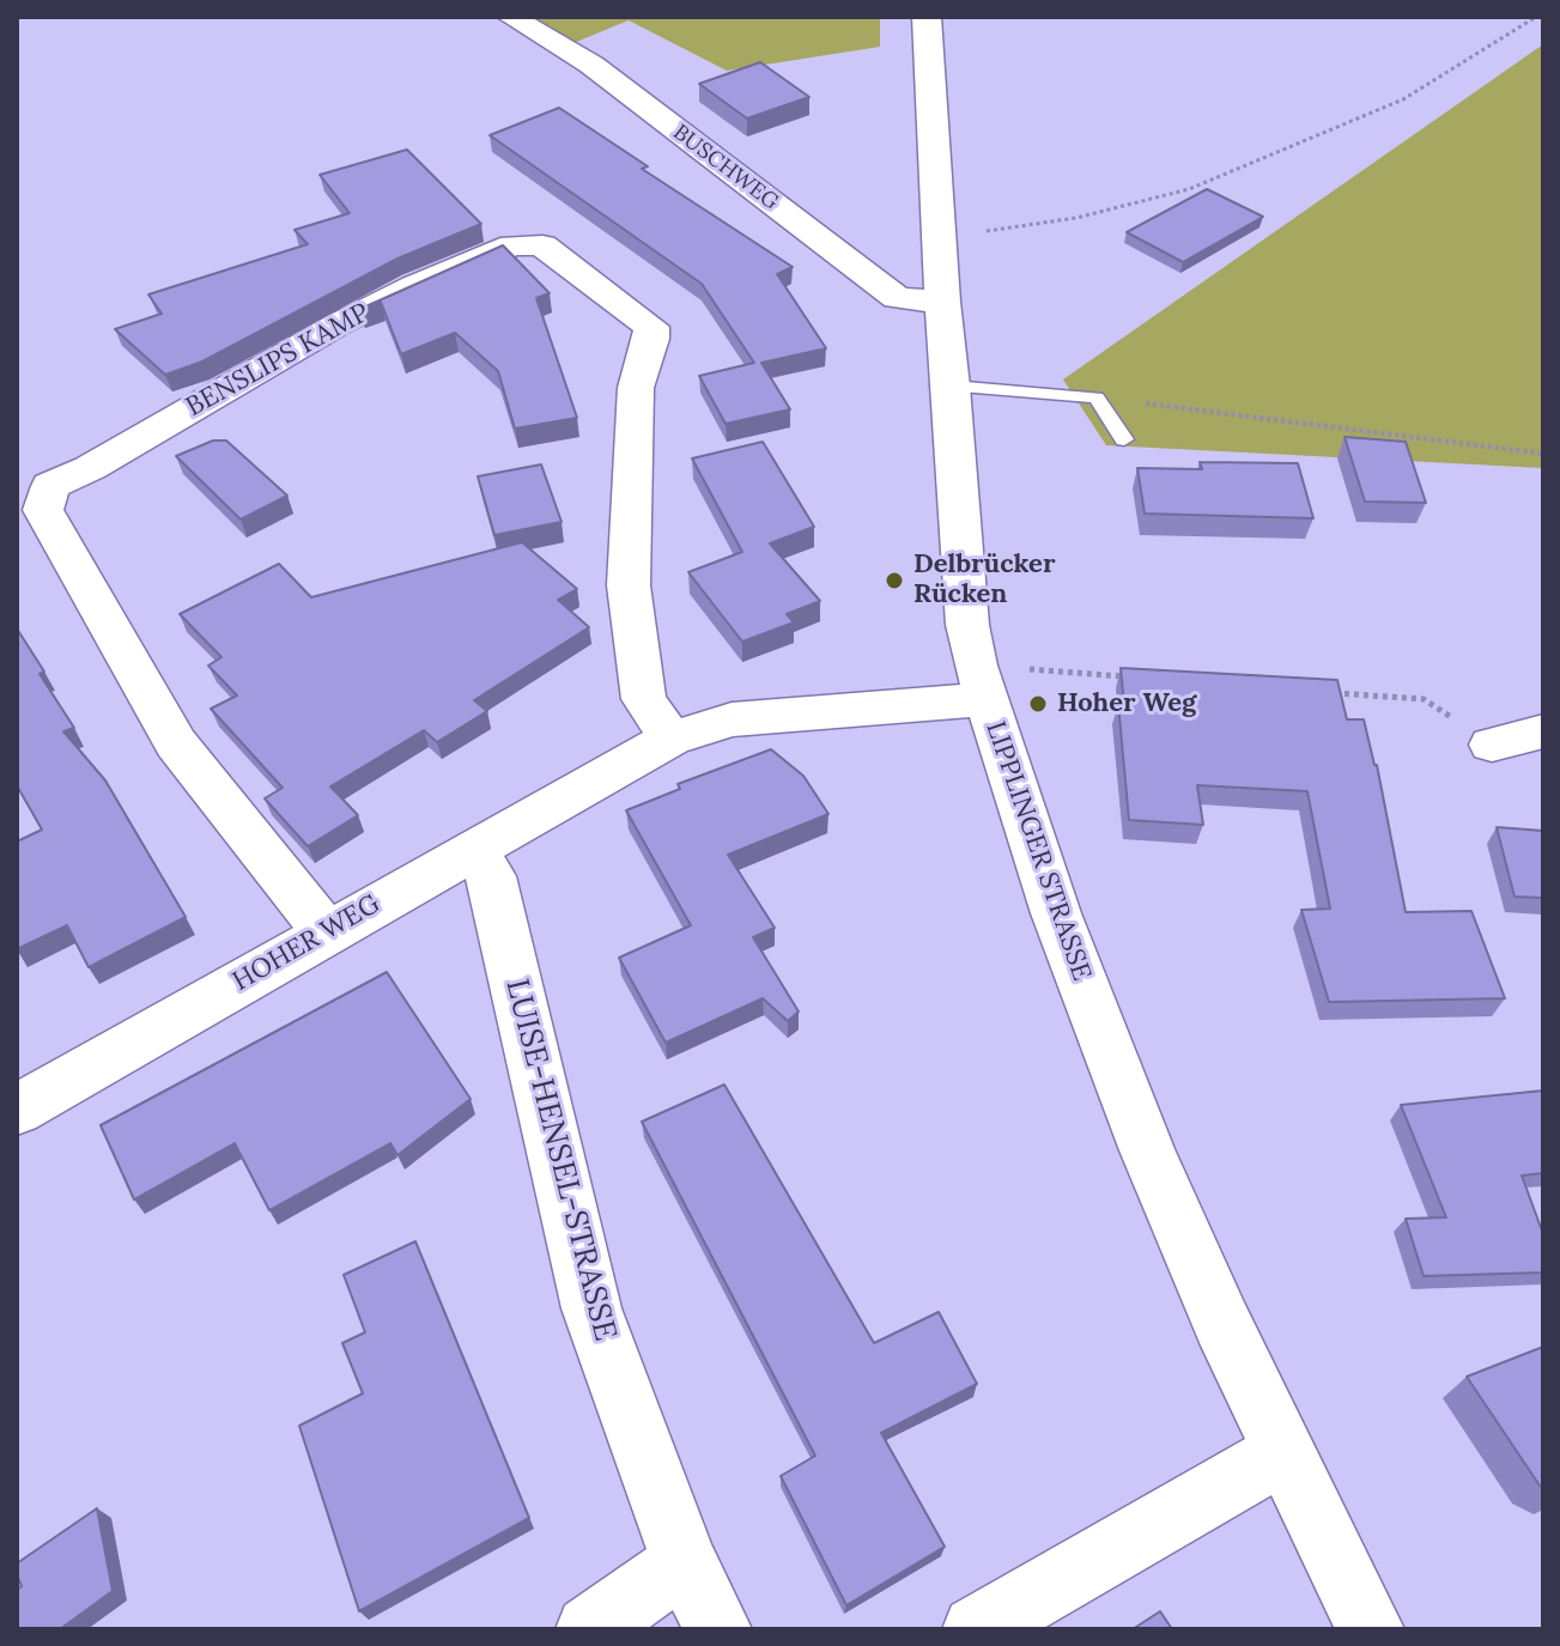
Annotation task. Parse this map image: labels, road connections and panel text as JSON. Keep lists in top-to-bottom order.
{
  "streets": {
    "street": [
      "BUSCHWEG",
      "BENSLIPS KAMP",
      "LIPPLINGER STRASSE",
      "HOHER WEG",
      "LUISE-HENSEL-STRASSE"
    ]
  },
  "crossings": [
    ["BUSCHWEG", "LIPPLINGER STRASSE"],
    ["BENSLIPS KAMP", "HOHER WEG"],
    ["LIPPLINGER STRASSE", "HOHER WEG"],
    ["HOHER WEG", "LUISE-HENSEL-STRASSE"]
  ],
  "places": ["Delbrücker Rücken", "Hoher Weg"]
}
